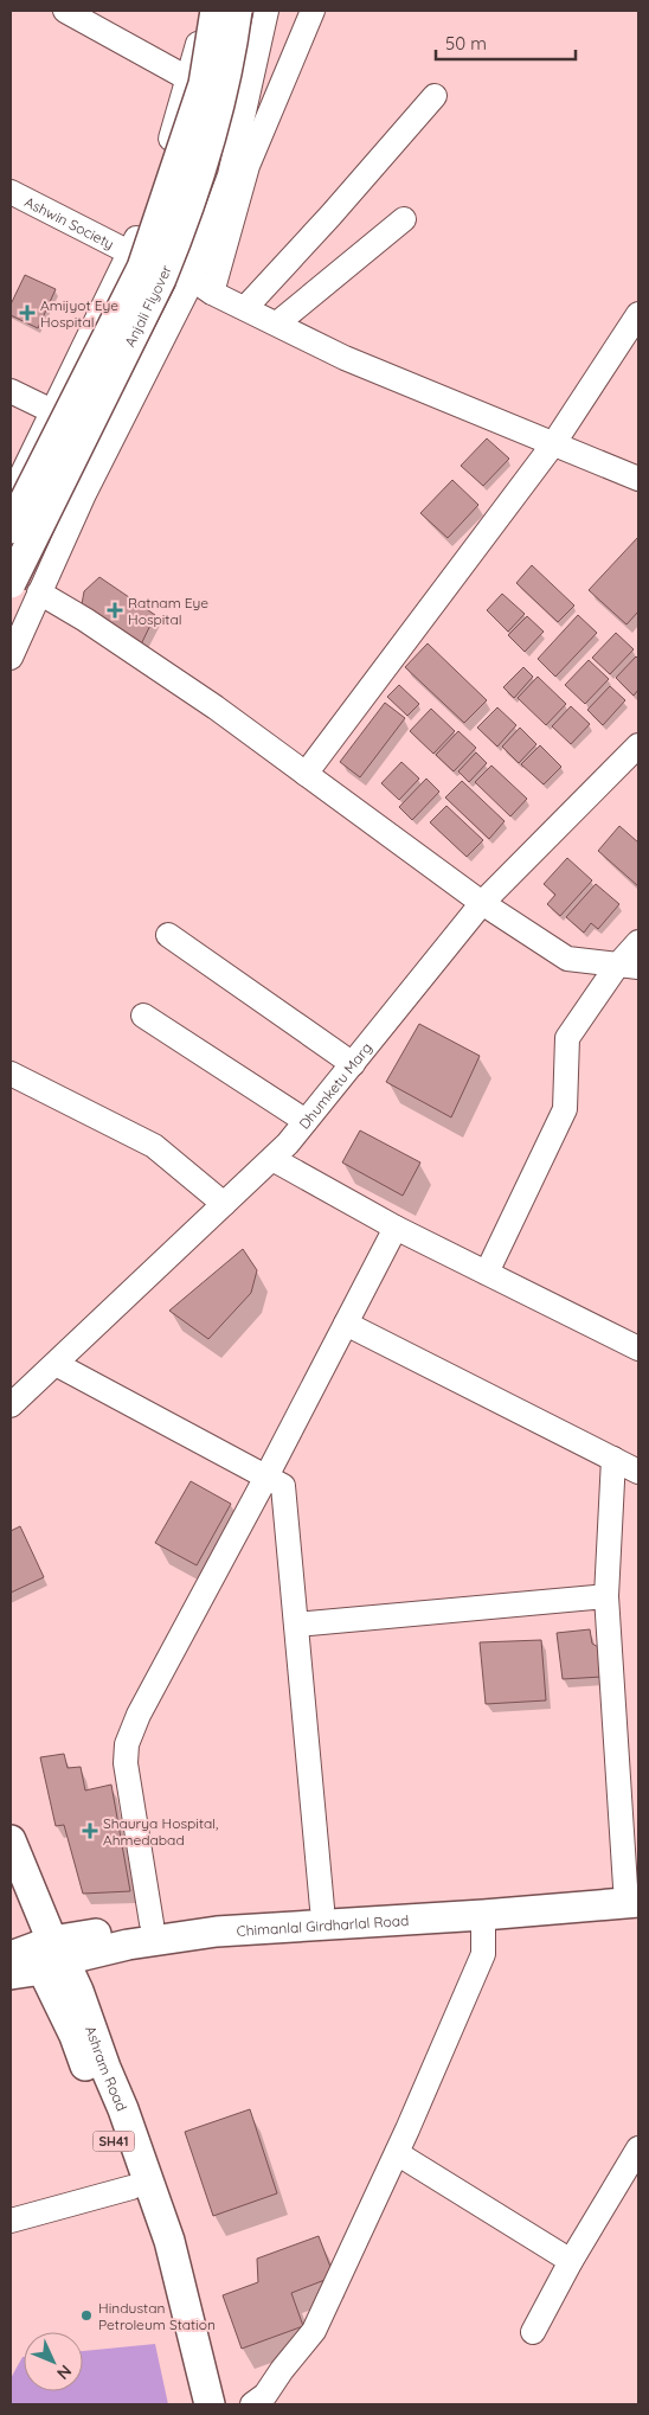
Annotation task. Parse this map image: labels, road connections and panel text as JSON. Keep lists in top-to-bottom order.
{
  "streets": {
    "main road": [
      "Anjali Flyover",
      "Chimanlal Girdharlal Road",
      "Ashram Road",
      "SH41"
    ],
    "street": ["Ashwin Society", "Dhumketu Marg"]
  },
  "crossings": [
    ["Chimanlal Girdharlal Road", "Ashram Road"]
  ],
  "places": {
    "health": ["Amijyot Eye Hospital", "Ratnam Eye Hospital", "Shaurya Hospital, Ahmedabad"],
    "other": ["Hindustan Petroleum Station"]
  },
  "scale_bar": "50 m",
  "north": "bottom right"
}
